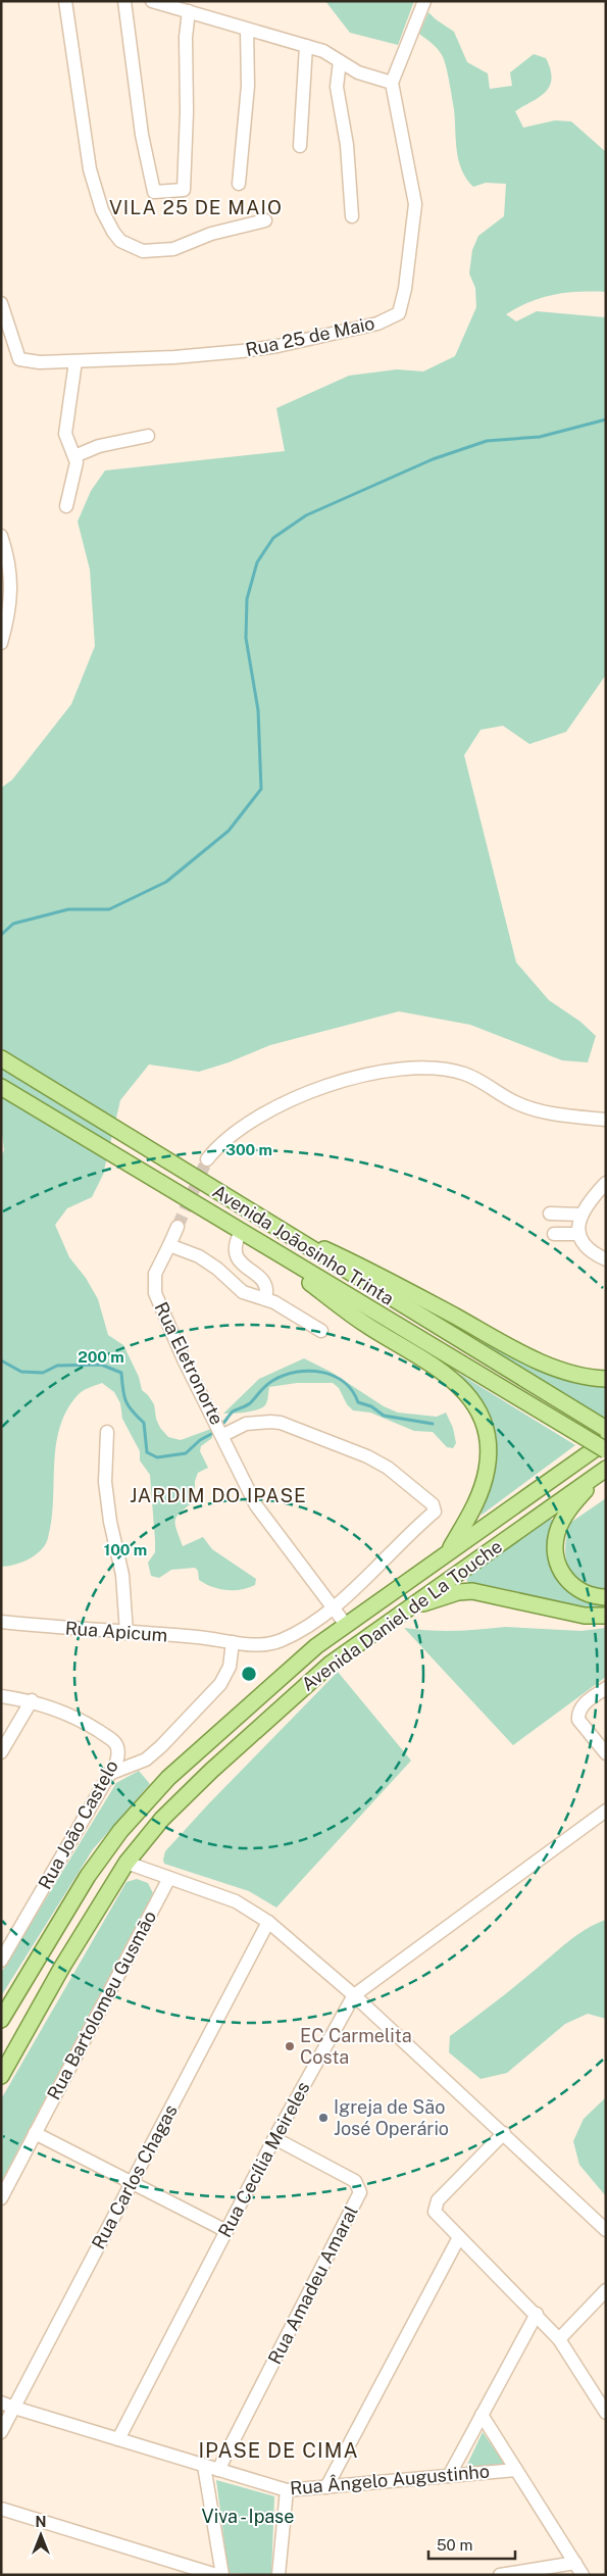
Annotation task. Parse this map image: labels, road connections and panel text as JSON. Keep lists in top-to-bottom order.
{
  "streets": {
    "main road": ["Avenida Joãosinho Trinta", "Avenida Daniel de La Touche"],
    "street": [
      "Rua 25 de Maio",
      "Rua Eletronorte",
      "Rua Apicum",
      "Rua João Castelo",
      "Rua Bartolomeu Gusmão",
      "Rua Cecília Meireles",
      "Rua Carlos Chagas",
      "Rua Amadeu Amaral",
      "Rua Ângelo Augustinho"
    ]
  },
  "crossings": [
    ["Rua Eletronorte", "Avenida Daniel de La Touche"],
    ["Rua Eletronorte", "Rua Apicum"],
    ["Rua Cecília Meireles", "Rua Amadeu Amaral"],
    ["Rua Cecília Meireles", "Rua Ângelo Augustinho"],
    ["Rua Carlos Chagas", "Rua Ângelo Augustinho"],
    ["Rua Amadeu Amaral", "Rua Ângelo Augustinho"]
  ],
  "districts": ["VILA 25 DE MAIO", "JARDIM DO IPASE", "IPASE DE CIMA"],
  "parks": ["Viva - Ipase"],
  "places": ["EC Carmelita Costa", "Igreja de São José Operário"],
  "scale_bar": "50 m",
  "north": "top",
  "rings": ["300 m", "200 m", "100 m"]
}
